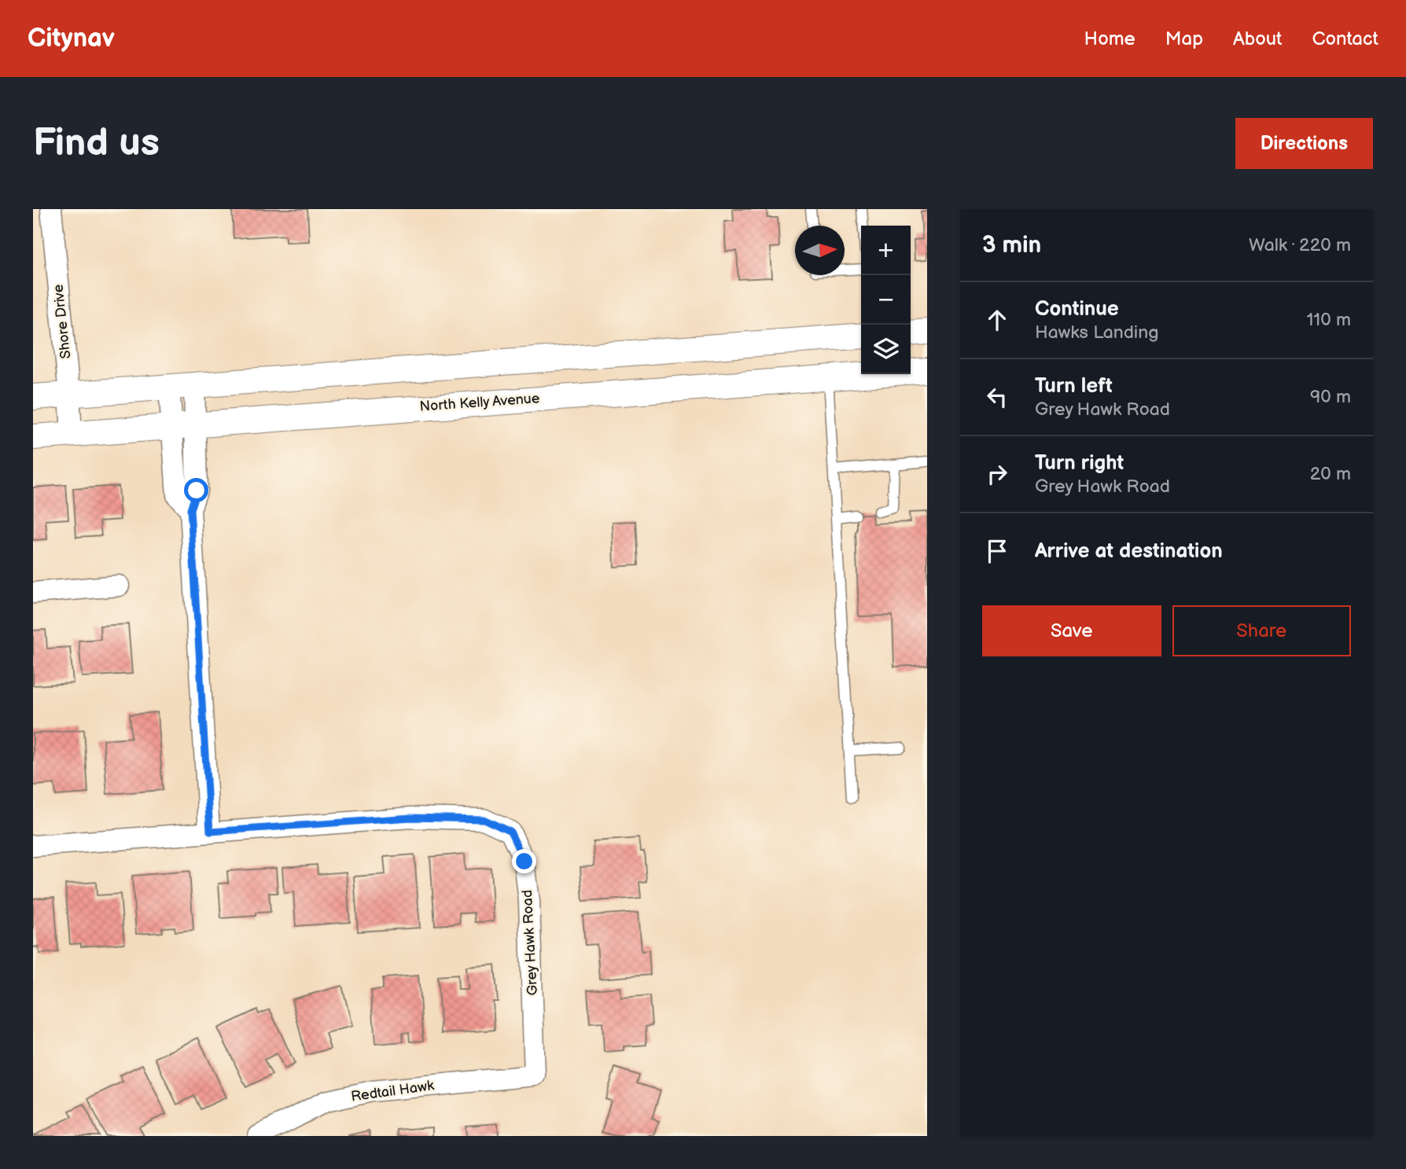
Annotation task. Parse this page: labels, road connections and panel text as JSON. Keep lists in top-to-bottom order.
{
  "streets": {
    "street": [
      "Shore Drive",
      "North Kelly Avenue",
      "Grey Hawk Road",
      "Redtail Hawk"
    ]
  },
  "crossings": [
    ["Shore Drive", "North Kelly Avenue"],
    ["Grey Hawk Road", "Redtail Hawk"]
  ],
  "north": "right",
  "page": {
    "header": "Citynav",
    "nav": [
      "Home",
      "Map",
      "About",
      "Contact"
    ],
    "buttons": [
      "Directions",
      ["Save", "Share"]
    ],
    "title": "Find us",
    "heading": ["3 min", "Walk · 220 m"],
    "map_buttons": ["+", "−"],
    "list": [
      ["Continue", "Hawks Landing", "110 m"],
      ["Turn left", "Grey Hawk Road", "90 m"],
      ["Turn right", "Grey Hawk Road", "20 m"],
      "Arrive at destination"
    ]
  }
}
